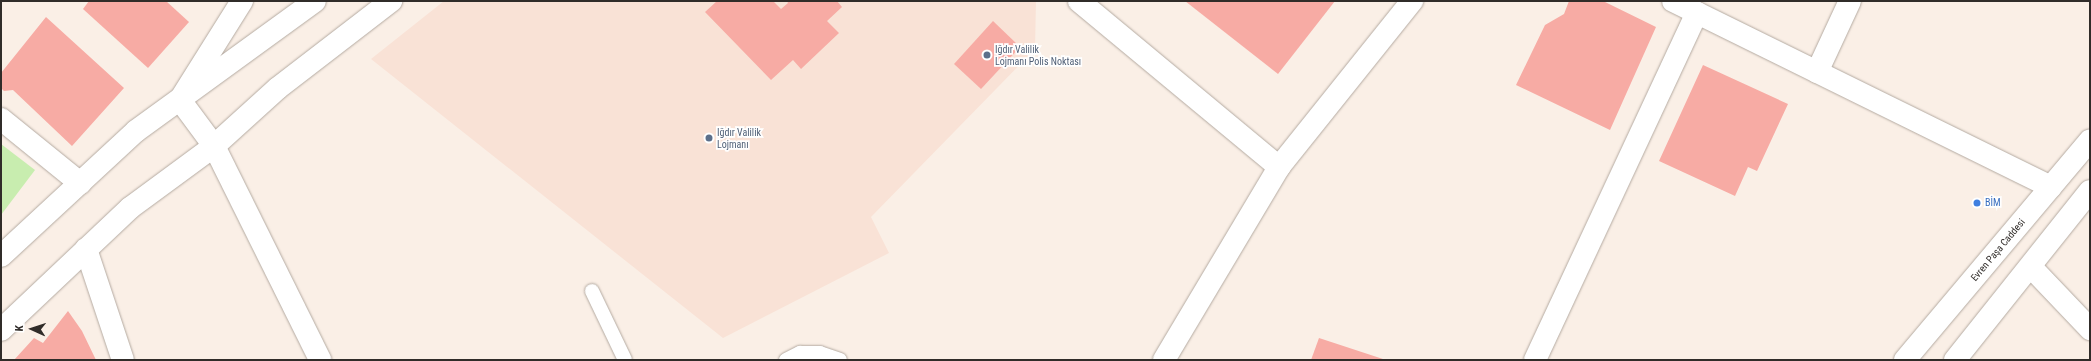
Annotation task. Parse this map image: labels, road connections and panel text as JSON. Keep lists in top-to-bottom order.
{
  "streets": {
    "main road": ["Evren Paşa Caddesi"]
  },
  "places": ["Iğdır Valilik Lojmanı Polis Noktası", "Iğdır Valilik Lojmanı", "BİM"],
  "north": "left"
}
